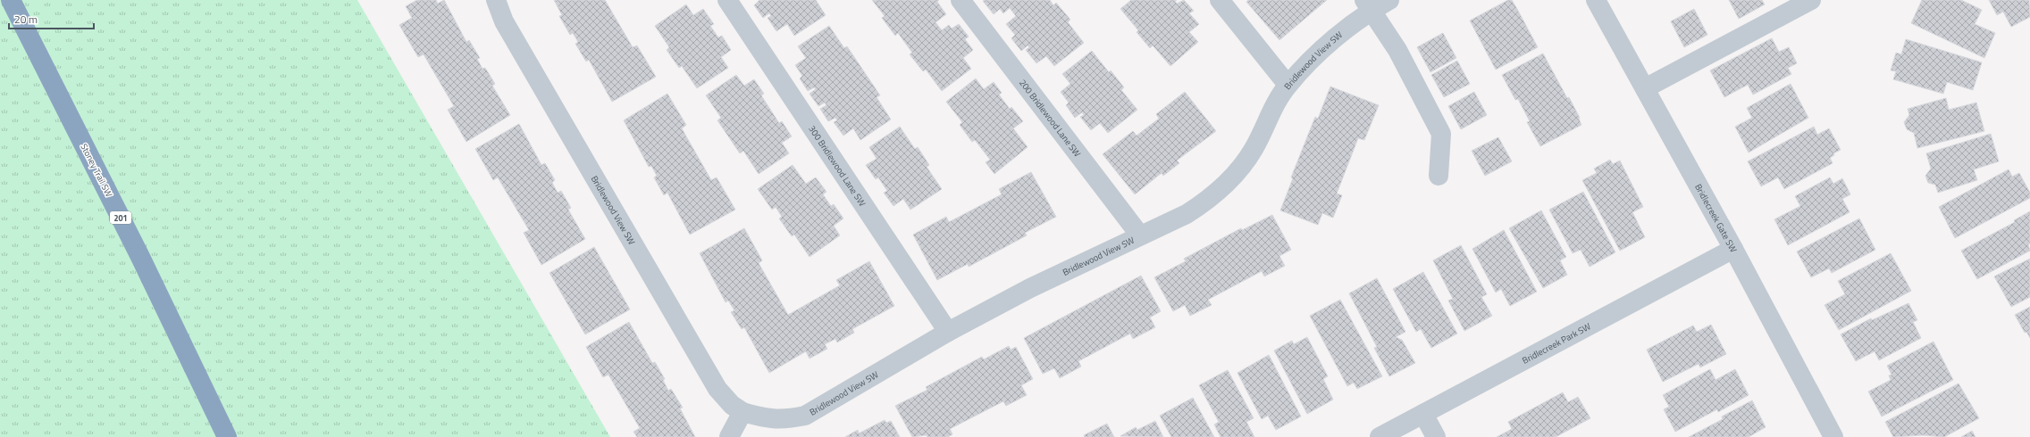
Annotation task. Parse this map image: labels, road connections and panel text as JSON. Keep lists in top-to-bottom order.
{
  "streets": {
    "highway": ["Stoney Trail SW", "201"],
    "street": [
      "Bridlewood View SW",
      "200 Bridlewood Lane SW",
      "300 Bridlewood Lane SW",
      "Bridlecreek Gate SW",
      "Bridlecreek Park SW"
    ]
  },
  "crossings": [
    ["Bridlewood View SW", "200 Bridlewood Lane SW"],
    ["Bridlewood View SW", "300 Bridlewood Lane SW"],
    ["Bridlecreek Gate SW", "Bridlecreek Park SW"]
  ],
  "scale_bar": "20 m"
}
